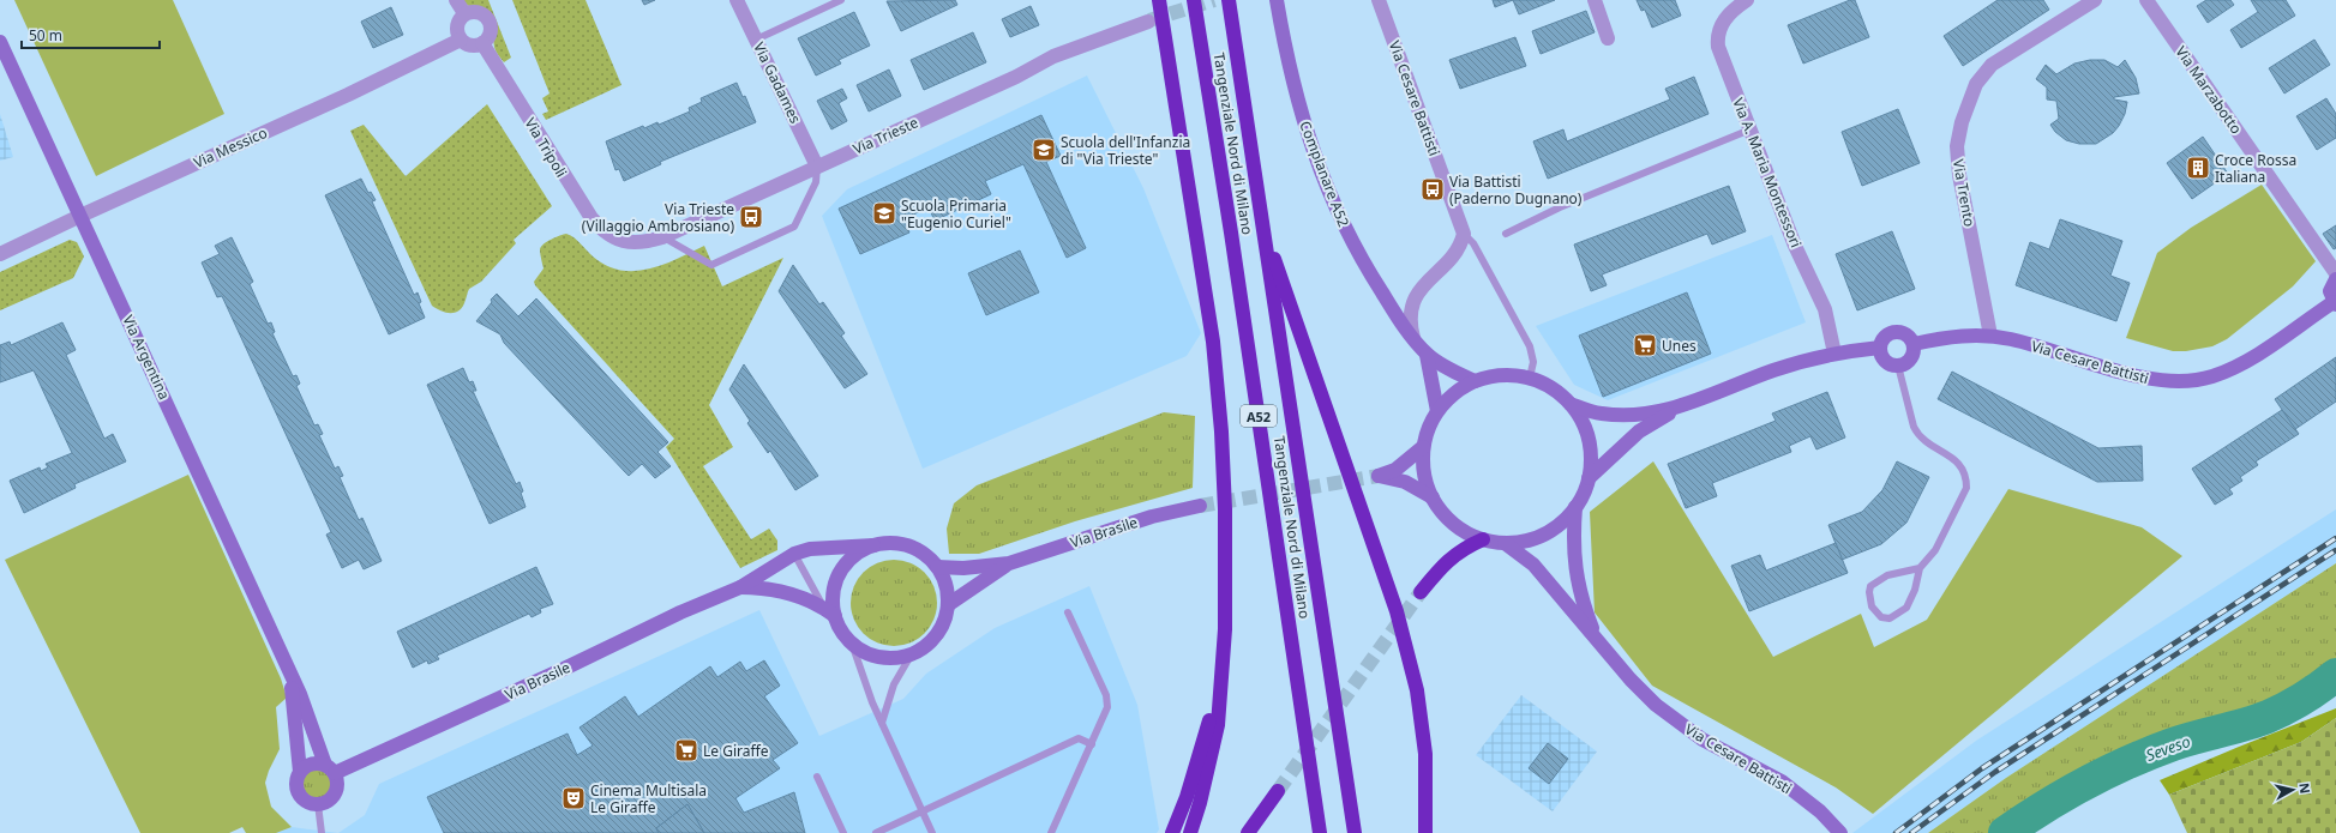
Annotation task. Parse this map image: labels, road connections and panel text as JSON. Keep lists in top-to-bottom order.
{
  "streets": {
    "highway": ["Tangenziale Nord di Milano", "A52"],
    "street": [
      "Via Gadames",
      "Via Marzabotto",
      "Via Cesare Battisti",
      "Via Trieste",
      "Via Messico",
      "Via Tripoli",
      "Via A. Maria Montessori",
      "Complanare A52",
      "Via Trento",
      "Via Argentina",
      "Via Brasile"
    ]
  },
  "crossings": [
    ["Via Gadames", "Via Trieste"],
    ["Via Cesare Battisti", "Complanare A52"],
    ["Via Cesare Battisti", "Via Trento"],
    ["Via Trieste", "Via Tripoli"],
    ["Via Messico", "Via Tripoli"],
    ["Via Messico", "Via Argentina"],
    ["Via Argentina", "Via Brasile"]
  ],
  "water": ["Seveso"],
  "places": {
    "school or university": ["Scuola dell'Infanzia di \"Via Trieste\"", "Scuola Primaria \"Eugenio Curiel\""],
    "building": ["Croce Rossa Italiana"],
    "bus stop": ["Via Battisti (Paderno Dugnano)", "Via Trieste (Villaggio Ambrosiano)"],
    "supermarket": ["Unes", "Le Giraffe"],
    "theatre": ["Cinema Multisala Le Giraffe"]
  },
  "scale_bar": "50 m",
  "north": "right"
}
